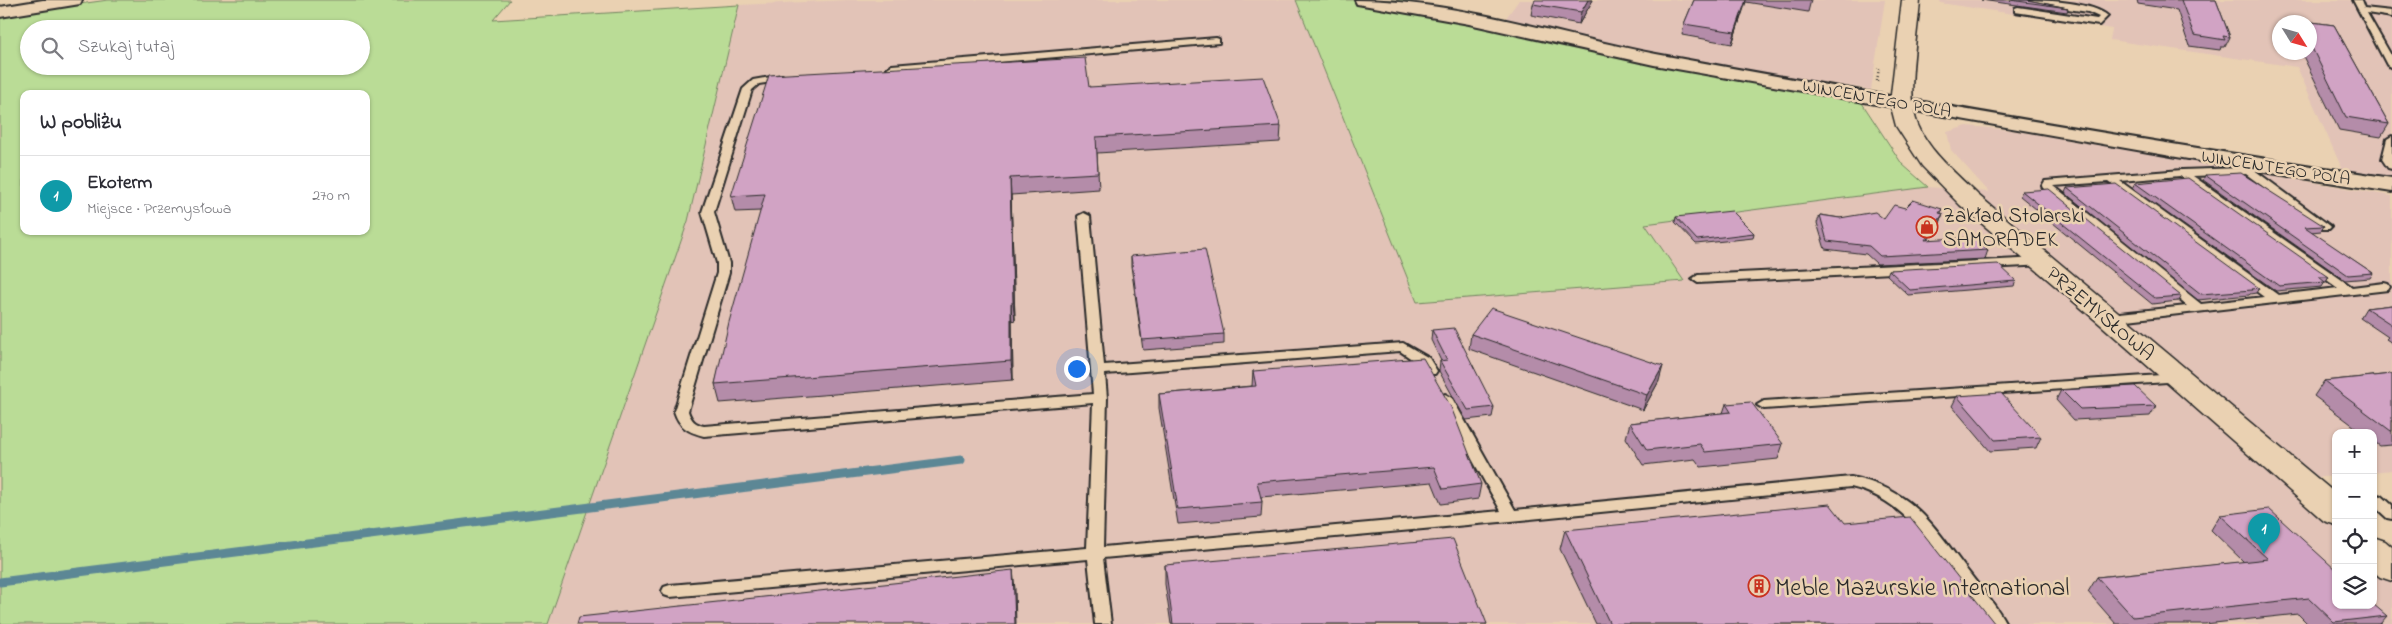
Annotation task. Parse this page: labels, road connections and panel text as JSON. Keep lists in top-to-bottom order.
{
  "streets": {
    "street": ["WINCENTEGO POLA", "PRZEMYSŁOWA"]
  },
  "crossings": [
    ["WINCENTEGO POLA", "PRZEMYSŁOWA"]
  ],
  "places": {
    "shop": ["Zakład Stolarski SAMORADEK"],
    "building": ["Meble Mazurskie International"]
  },
  "north": "bottom right",
  "page": {
    "search": "Szukaj tutaj",
    "heading": "W pobliżu",
    "list": [
      {
        "mark": "1",
        "name": "Ekoterm",
        "note": "Miejsce · Przemysłowa",
        "value": "270 m"
      }
    ],
    "map_buttons": ["+", "−"],
    "pins": "1"
  }
}
